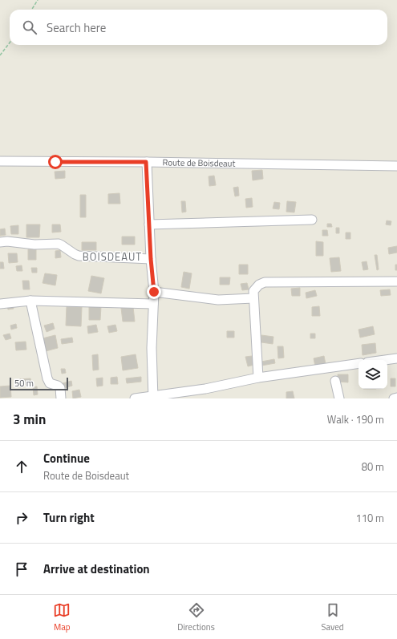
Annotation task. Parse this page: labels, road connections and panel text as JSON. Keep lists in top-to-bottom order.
{
  "streets": {
    "street": ["Route de Boisdeaut"]
  },
  "districts": ["BOISDEAUT"],
  "scale_bar": "50 m",
  "page": {
    "search": "Search here",
    "scale": "50 m",
    "heading": ["3 min", "Walk · 190 m"],
    "list": [
      ["Continue", "Route de Boisdeaut", "80 m"],
      ["Turn right", "110 m"],
      "Arrive at destination"
    ],
    "nav": ["Map", "Directions", "Saved"]
  }
}
